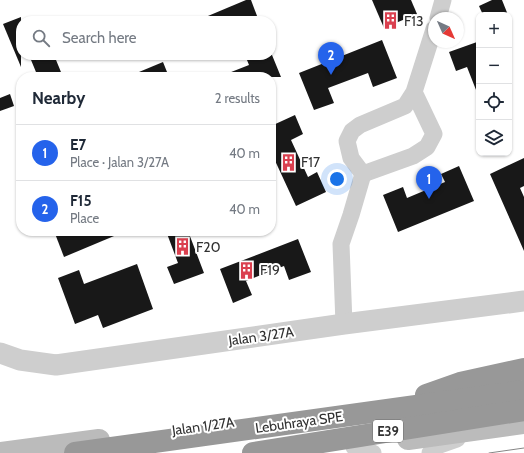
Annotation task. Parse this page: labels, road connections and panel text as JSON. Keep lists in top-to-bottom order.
{
  "streets": {
    "highway": ["Lebuhraya SPE", "E39"],
    "main road": ["Jalan 1/27A"],
    "street": ["Jalan 3/27A"]
  },
  "places": {
    "building": [
      "F13",
      "F17",
      "F20",
      "F19"
    ]
  },
  "north": "bottom right",
  "page": {
    "map_buttons": ["+", "−"],
    "search": "Search here",
    "pins": ["2", "1"],
    "heading": ["Nearby", "2 results"],
    "list": [
      {
        "mark": "1",
        "name": "E7",
        "note": "Place · Jalan 3/27A",
        "value": "40 m"
      },
      {
        "mark": "2",
        "name": "F15",
        "note": "Place",
        "value": "40 m"
      }
    ]
  }
}
